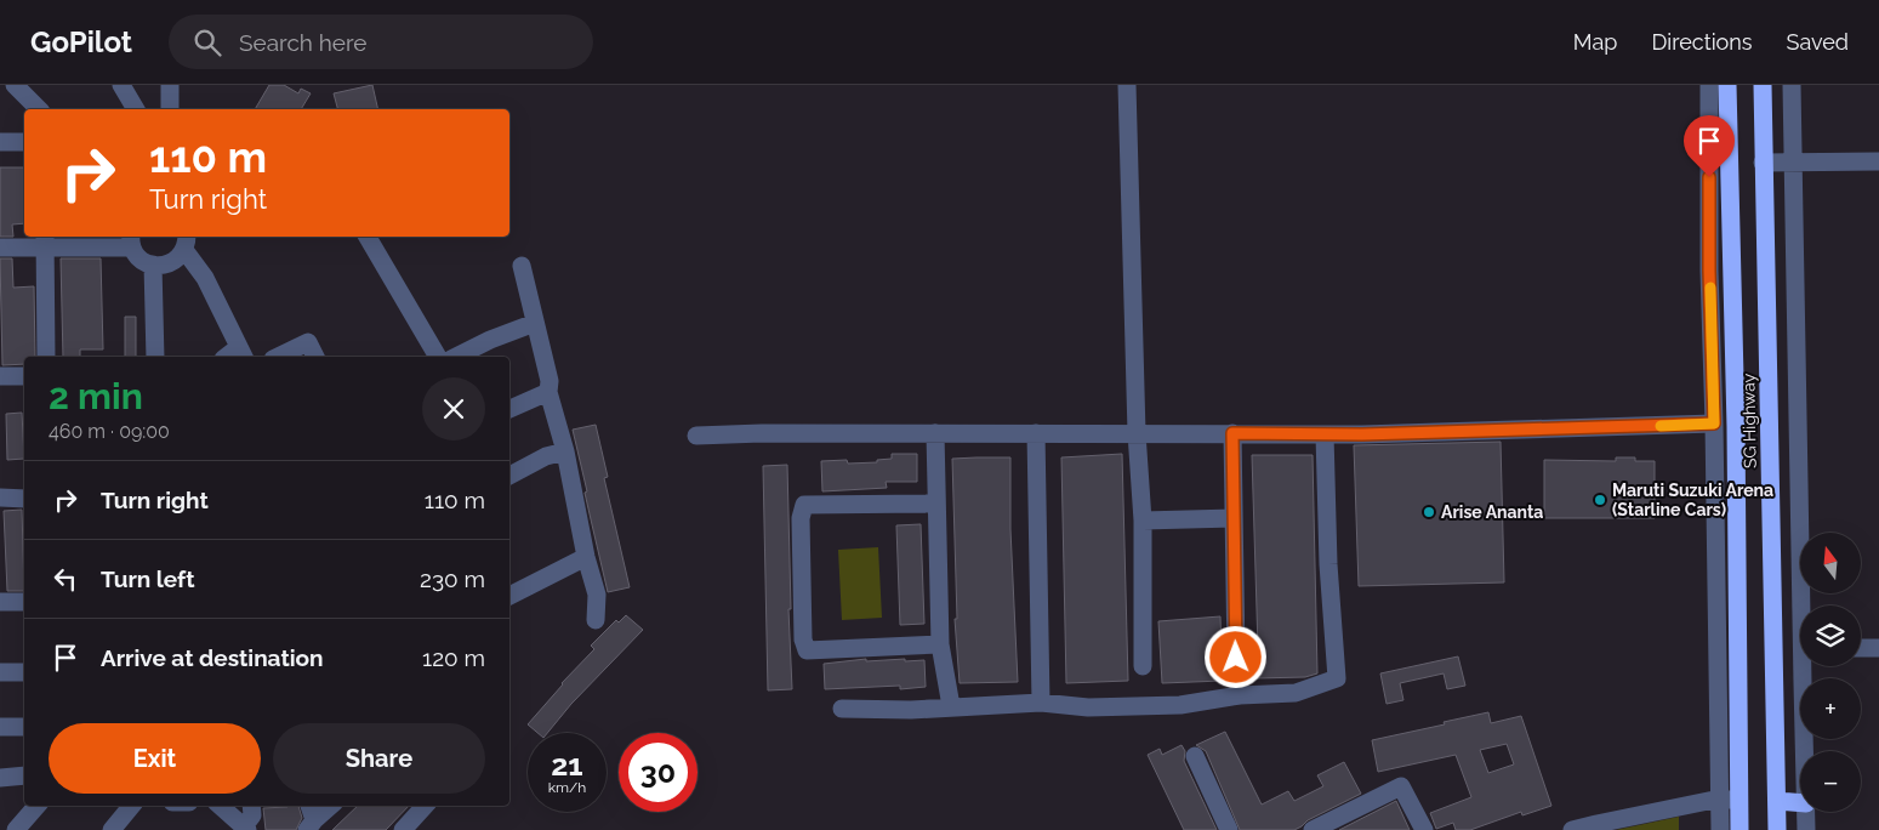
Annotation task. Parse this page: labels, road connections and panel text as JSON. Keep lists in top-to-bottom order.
{
  "streets": {
    "highway": ["SG Highway"]
  },
  "places": ["Maruti Suzuki Arena (Starline Cars)", "Arise Ananta"],
  "north": "top",
  "page": {
    "header": "GoPilot",
    "search": "Search here",
    "nav": ["Map", "Directions", "Saved"],
    "turn": ["110 m", "Turn right"],
    "heading": ["2 min", "460 m · 09:00"],
    "list": [
      {
        "name": "Turn right",
        "value": "110 m"
      },
      {
        "name": "Turn left",
        "value": "230 m"
      },
      {
        "name": "Arrive at destination",
        "value": "120 m"
      }
    ],
    "map_buttons": ["+", "−"],
    "buttons": ["Exit", "Share"],
    "speed": "21 km/h",
    "limit": "30"
  }
}
